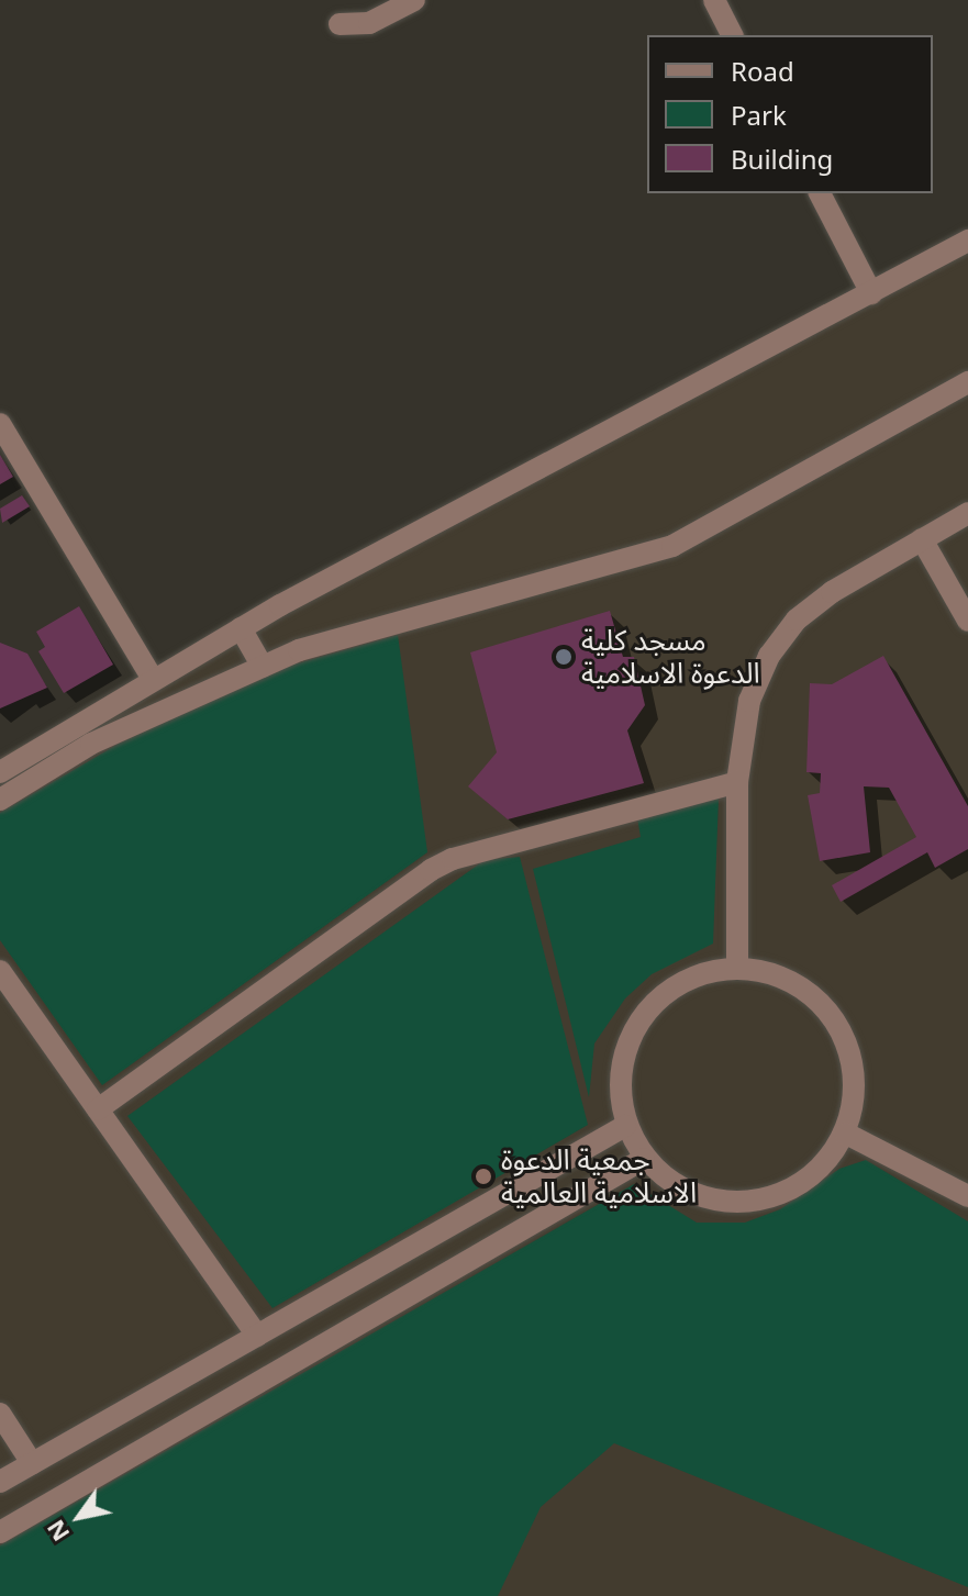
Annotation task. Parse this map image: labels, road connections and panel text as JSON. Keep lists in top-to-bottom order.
{
  "places": ["مسجد كلية الدعوة الاسلامية", "جمعية الدعوة الاسلامية العالمية"],
  "legend": ["Road", "Park", "Building"],
  "north": "bottom left"
}
